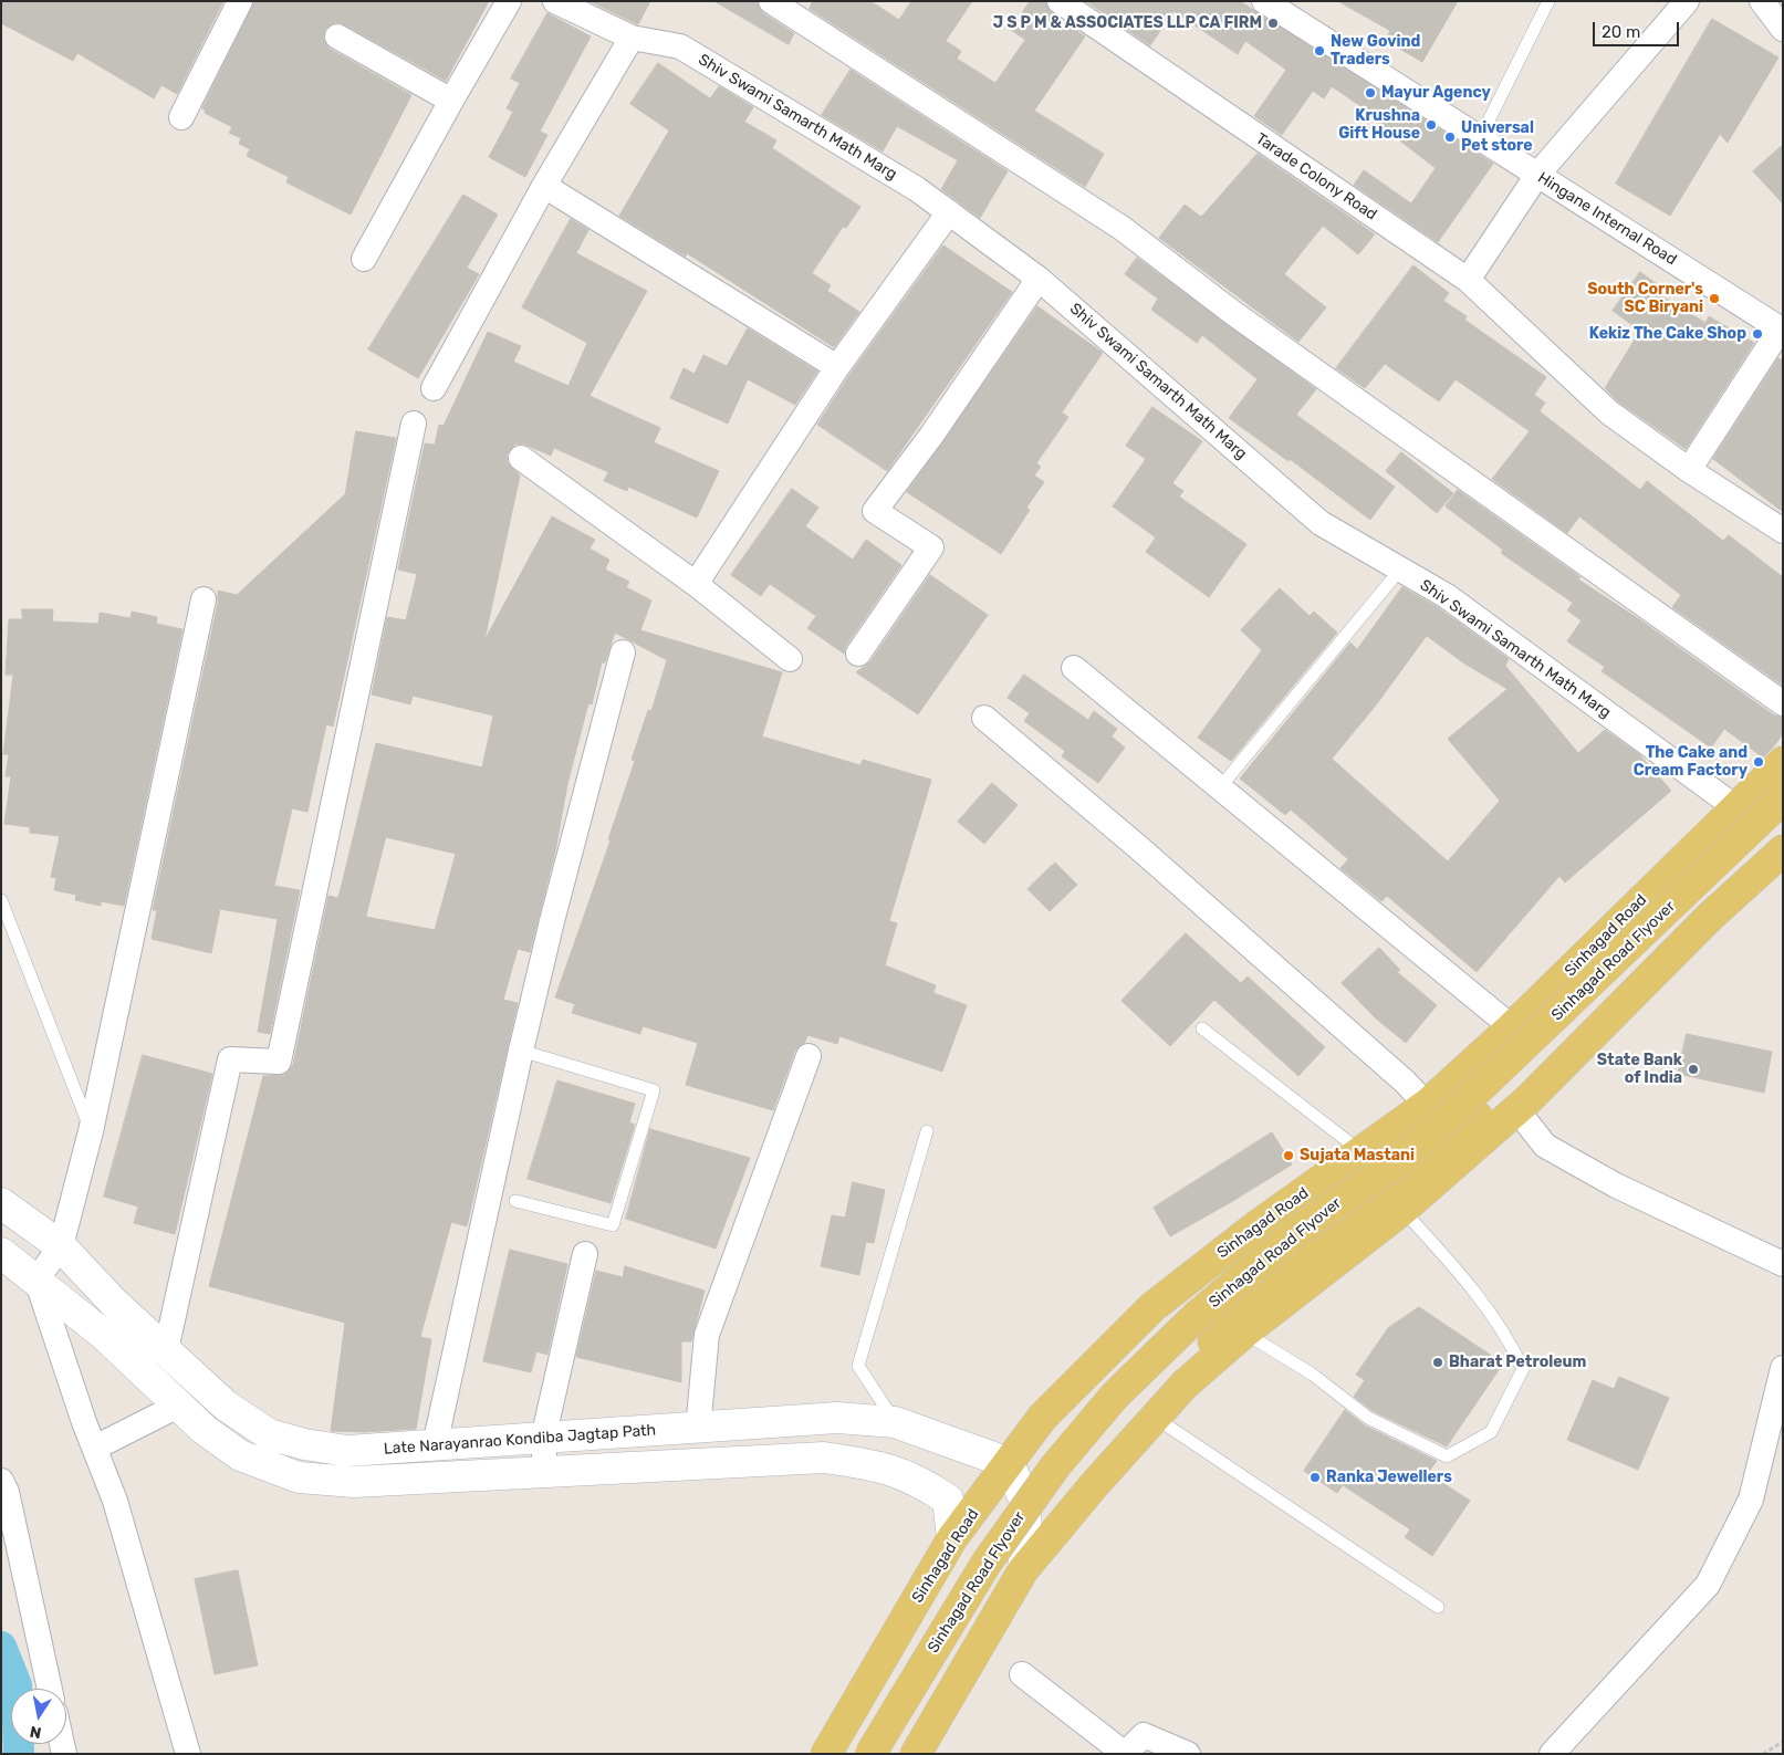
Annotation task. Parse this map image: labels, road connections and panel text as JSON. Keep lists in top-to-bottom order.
{
  "streets": {
    "main road": ["Sinhagad Road", "Sinhagad Road Flyover"],
    "street": [
      "Shiv Swami Samarth Math Marg",
      "Tarade Colony Road",
      "Hingane Internal Road",
      "Late Narayanrao Kondiba Jagtap Path"
    ]
  },
  "crossings": [
    ["Shiv Swami Samarth Math Marg", "Sinhagad Road"],
    ["Sinhagad Road", "Late Narayanrao Kondiba Jagtap Path"]
  ],
  "places": [
    "J S P M & ASSOCIATES LLP CA FIRM",
    "New Govind Traders",
    "Mayur Agency",
    "Krushna Gift House",
    "Universal Pet store",
    "South Corner's SC Biryani",
    "Kekiz The Cake Shop",
    "The Cake and Cream Factory",
    "State Bank of India",
    "Sujata Mastani",
    "Bharat Petroleum",
    "Ranka Jewellers"
  ],
  "scale_bar": "20 m",
  "north": "bottom"
}
